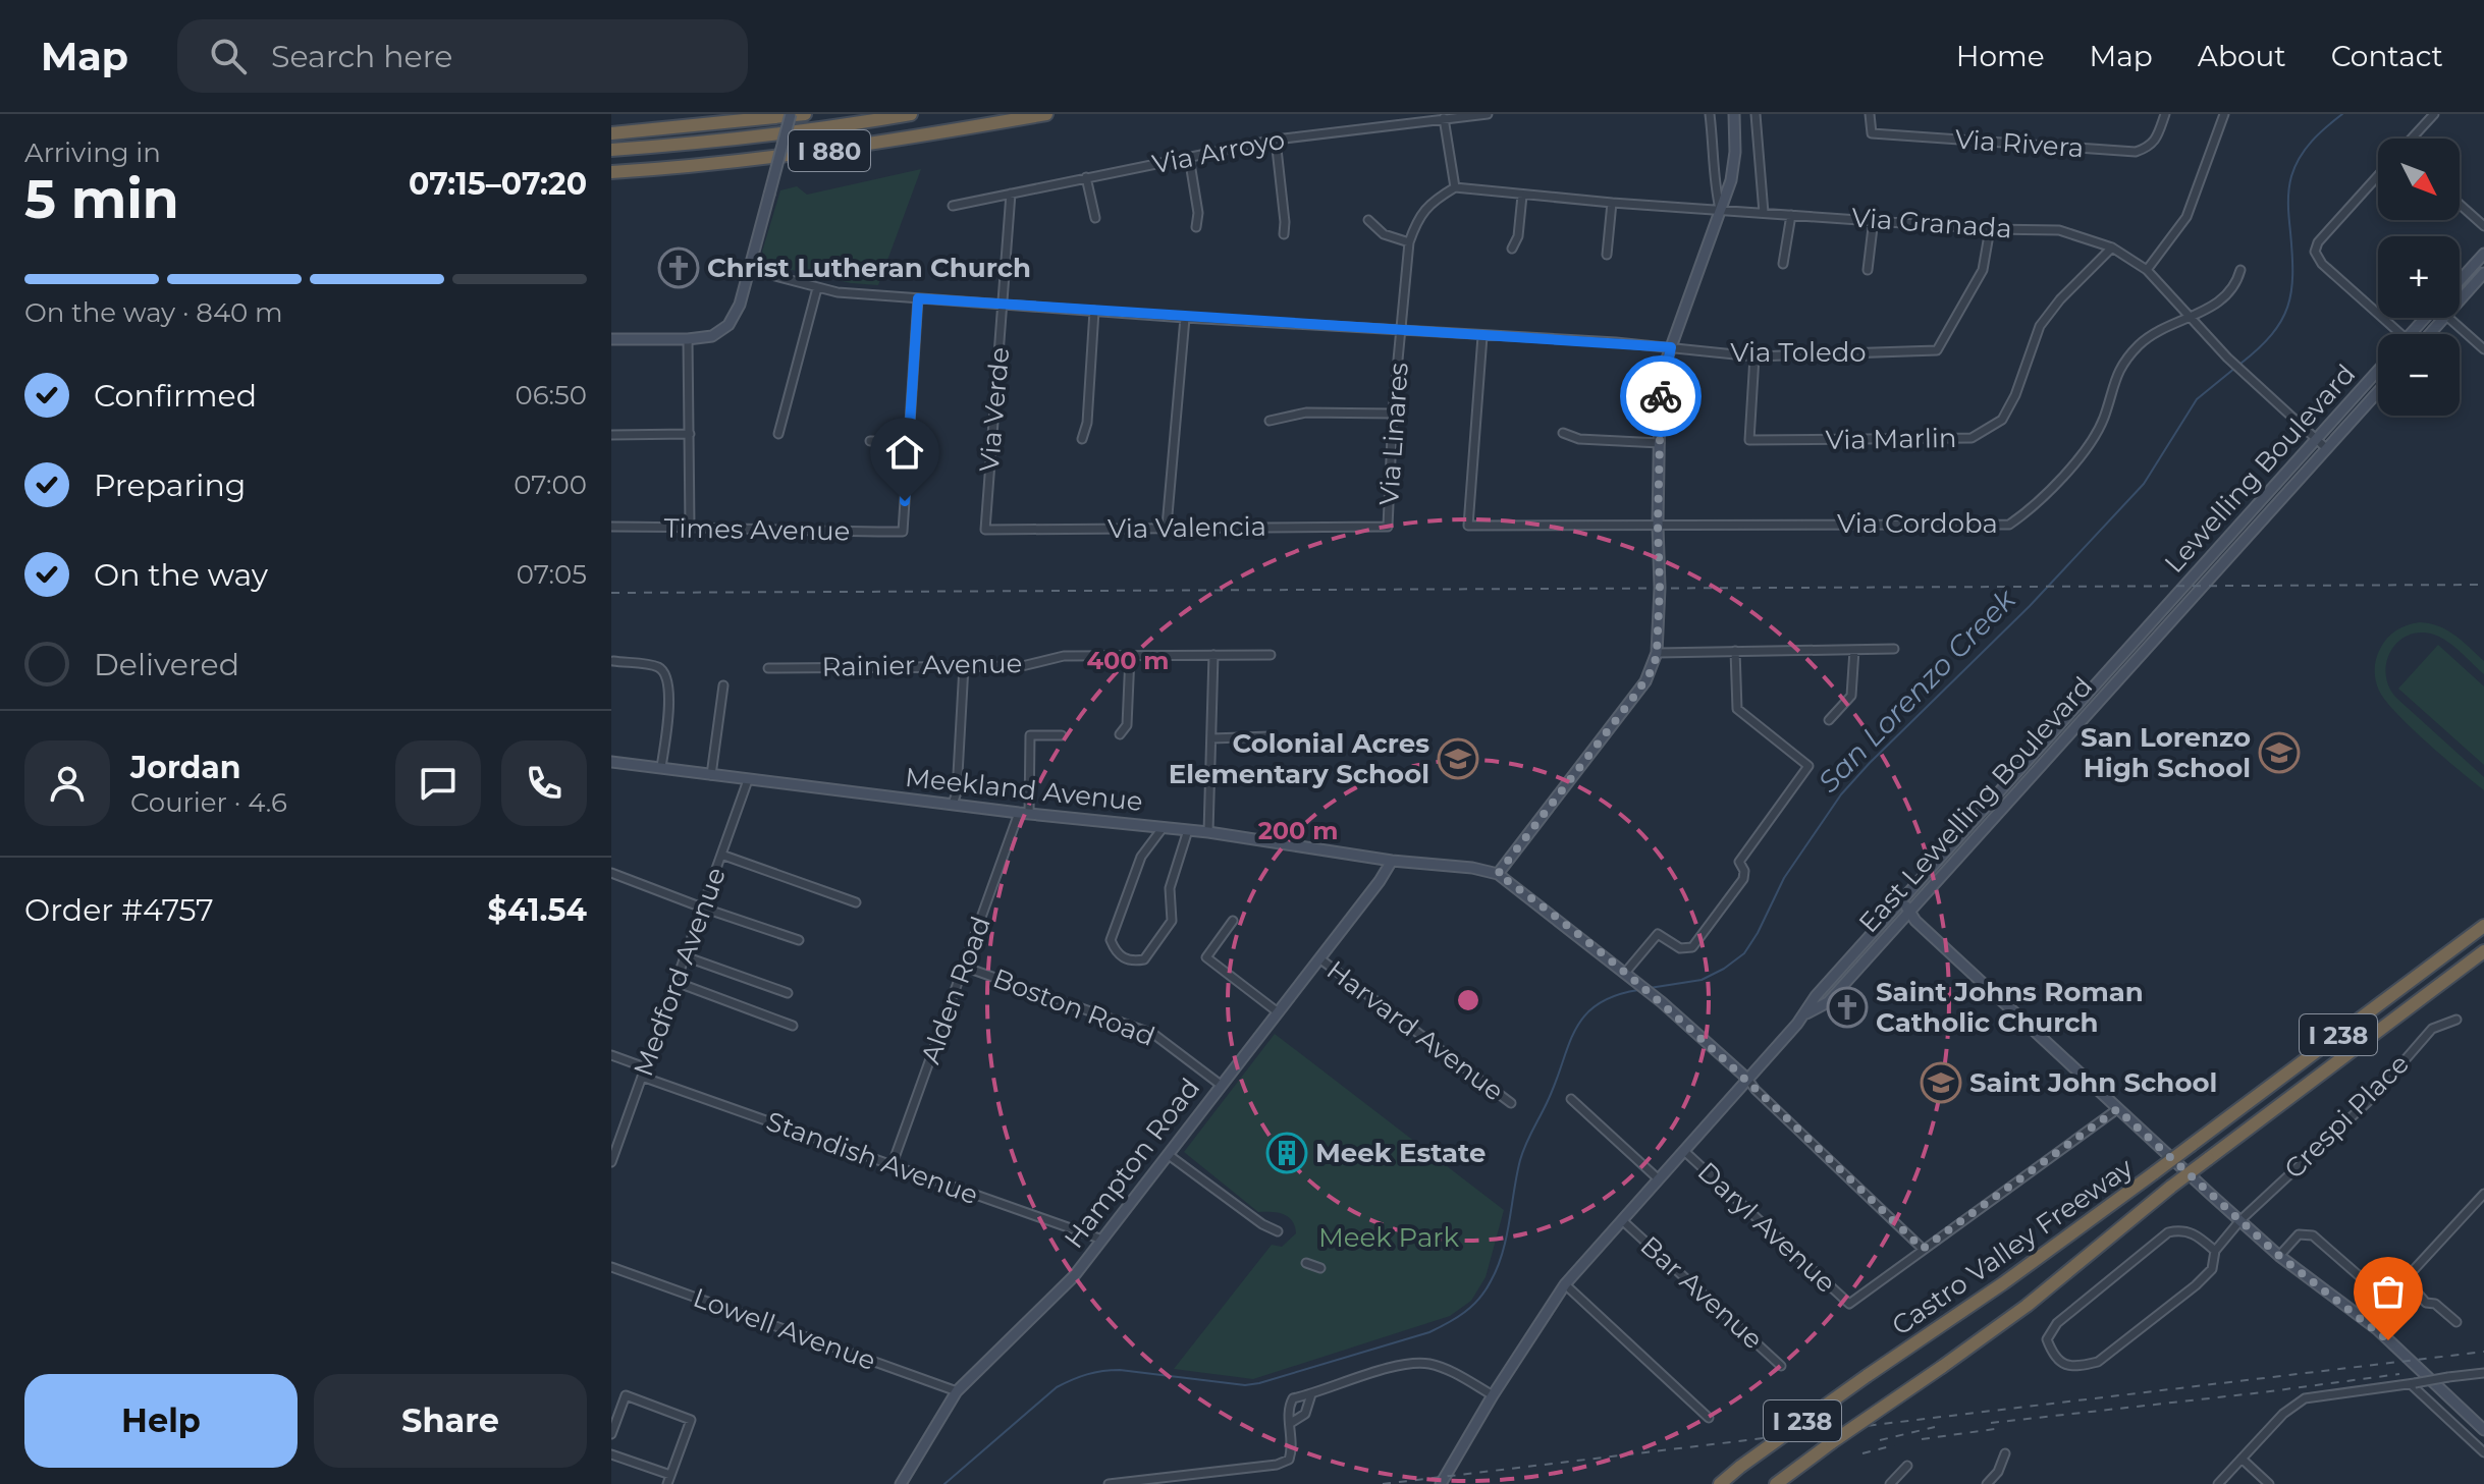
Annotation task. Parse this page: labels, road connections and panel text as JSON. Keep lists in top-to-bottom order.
{
  "streets": {
    "highway": ["I 880", "I 238", "Castro Valley Freeway"],
    "main road": [
      "Lewelling Boulevard",
      "Meekland Avenue",
      "East Lewelling Boulevard",
      "Hampton Road"
    ],
    "street": [
      "Via Rivera",
      "Via Arroyo",
      "Via Granada",
      "Via Toledo",
      "Via Verde",
      "Via Linares",
      "Via Marlin",
      "Via Cordoba",
      "Via Valencia",
      "Times Avenue",
      "Rainier Avenue",
      "Medford Avenue",
      "Alden Road",
      "Boston Road",
      "Harvard Avenue",
      "Crespi Place",
      "Standish Avenue",
      "Daryl Avenue",
      "Bar Avenue",
      "Lowell Avenue"
    ]
  },
  "crossings": [
    ["Via Arroyo", "Via Verde"],
    ["Via Granada", "Via Toledo"],
    ["Via Granada", "Via Linares"],
    ["Via Granada", "Via Marlin"],
    ["Via Granada", "Lewelling Boulevard"],
    ["Via Granada", "Via Cordoba"],
    ["Via Toledo", "Via Verde"],
    ["Via Toledo", "Via Linares"],
    ["Via Toledo", "Via Marlin"],
    ["Via Toledo", "Via Cordoba"],
    ["Via Verde", "Via Valencia"],
    ["Via Linares", "Via Valencia"],
    ["Lewelling Boulevard", "East Lewelling Boulevard"],
    ["Meekland Avenue", "East Lewelling Boulevard"],
    ["Meekland Avenue", "Medford Avenue"],
    ["Meekland Avenue", "Alden Road"],
    ["Meekland Avenue", "Hampton Road"],
    ["Meekland Avenue", "Daryl Avenue"],
    ["East Lewelling Boulevard", "Daryl Avenue"],
    ["East Lewelling Boulevard", "Bar Avenue"],
    ["Medford Avenue", "Standish Avenue"],
    ["Alden Road", "Boston Road"],
    ["Alden Road", "Standish Avenue"],
    ["Boston Road", "Hampton Road"],
    ["Harvard Avenue", "Hampton Road"],
    ["Standish Avenue", "Hampton Road"],
    ["Hampton Road", "Lowell Avenue"]
  ],
  "water": ["San Lorenzo Creek"],
  "parks": ["Meek Park"],
  "places": {
    "church": ["Christ Lutheran Church", "Saint Johns Roman Catholic Church"],
    "school or university": ["San Lorenzo High School", "Colonial Acres Elementary School", "Saint John School"],
    "building": ["Meek Estate"]
  },
  "north": "bottom right",
  "page": {
    "header": "Map",
    "search": "Search here",
    "nav": [
      "Home",
      "Map",
      "About",
      "Contact"
    ],
    "heading": ["5 min", "Arriving in", "07:15–07:20"],
    "panel": [
      "Jordan",
      "Courier · 4.6",
      "Order #4757",
      "$41.54"
    ],
    "map_buttons": ["+", "−"],
    "bar": "On the way · 840 m",
    "list": [
      ["Confirmed", "06:50"],
      ["Preparing", "07:00"],
      ["On the way", "07:05"],
      "Delivered"
    ],
    "buttons": ["Help", "Share"]
  },
  "rings": ["400 m", "200 m"]
}
